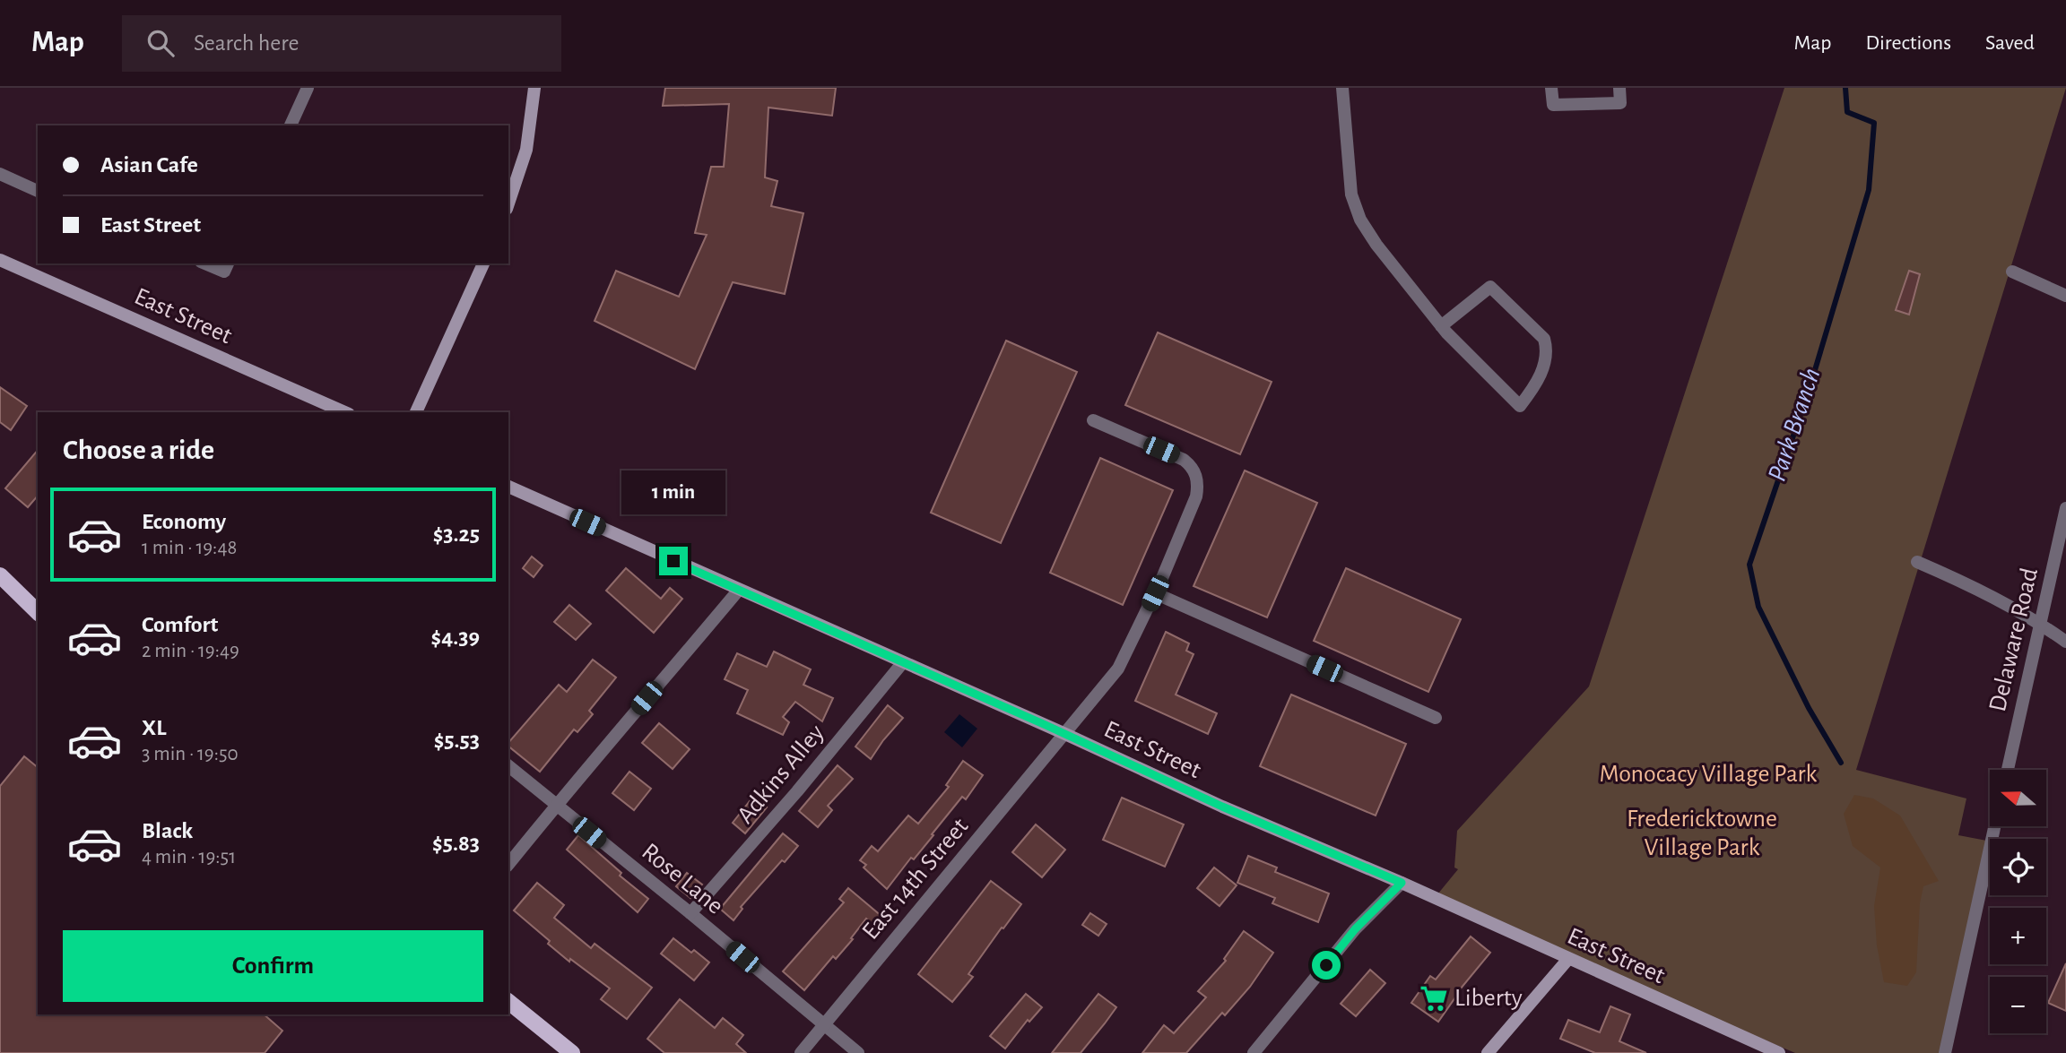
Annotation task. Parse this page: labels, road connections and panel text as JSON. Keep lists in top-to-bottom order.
{
  "streets": {
    "main road": ["East Street"],
    "street": [
      "Delaware Road",
      "Adkins Alley",
      "Rose Lane",
      "East 14th Street"
    ]
  },
  "crossings": [
    ["East Street", "Adkins Alley"],
    ["East Street", "East 14th Street"],
    ["Adkins Alley", "Rose Lane"],
    ["Rose Lane", "East 14th Street"]
  ],
  "water": ["Park Branch"],
  "parks": ["Monocacy Village Park", "Fredericktowne Village Park"],
  "places": {
    "supermarket": ["Liberty"]
  },
  "north": "left",
  "page": {
    "header": "Map",
    "search": "Search here",
    "nav": ["Map", "Directions", "Saved"],
    "banner": ["Asian Cafe", "East Street"],
    "heading": "Choose a ride",
    "bubble": "1 min",
    "list": [
      {
        "name": "Economy",
        "note": "1 min · 19:48",
        "value": "$3.25"
      },
      {
        "name": "Comfort",
        "note": "2 min · 19:49",
        "value": "$4.39"
      },
      {
        "name": "XL",
        "note": "3 min · 19:50",
        "value": "$5.53"
      },
      {
        "name": "Black",
        "note": "4 min · 19:51",
        "value": "$5.83"
      }
    ],
    "map_buttons": ["+", "−"],
    "buttons": "Confirm"
  }
}
